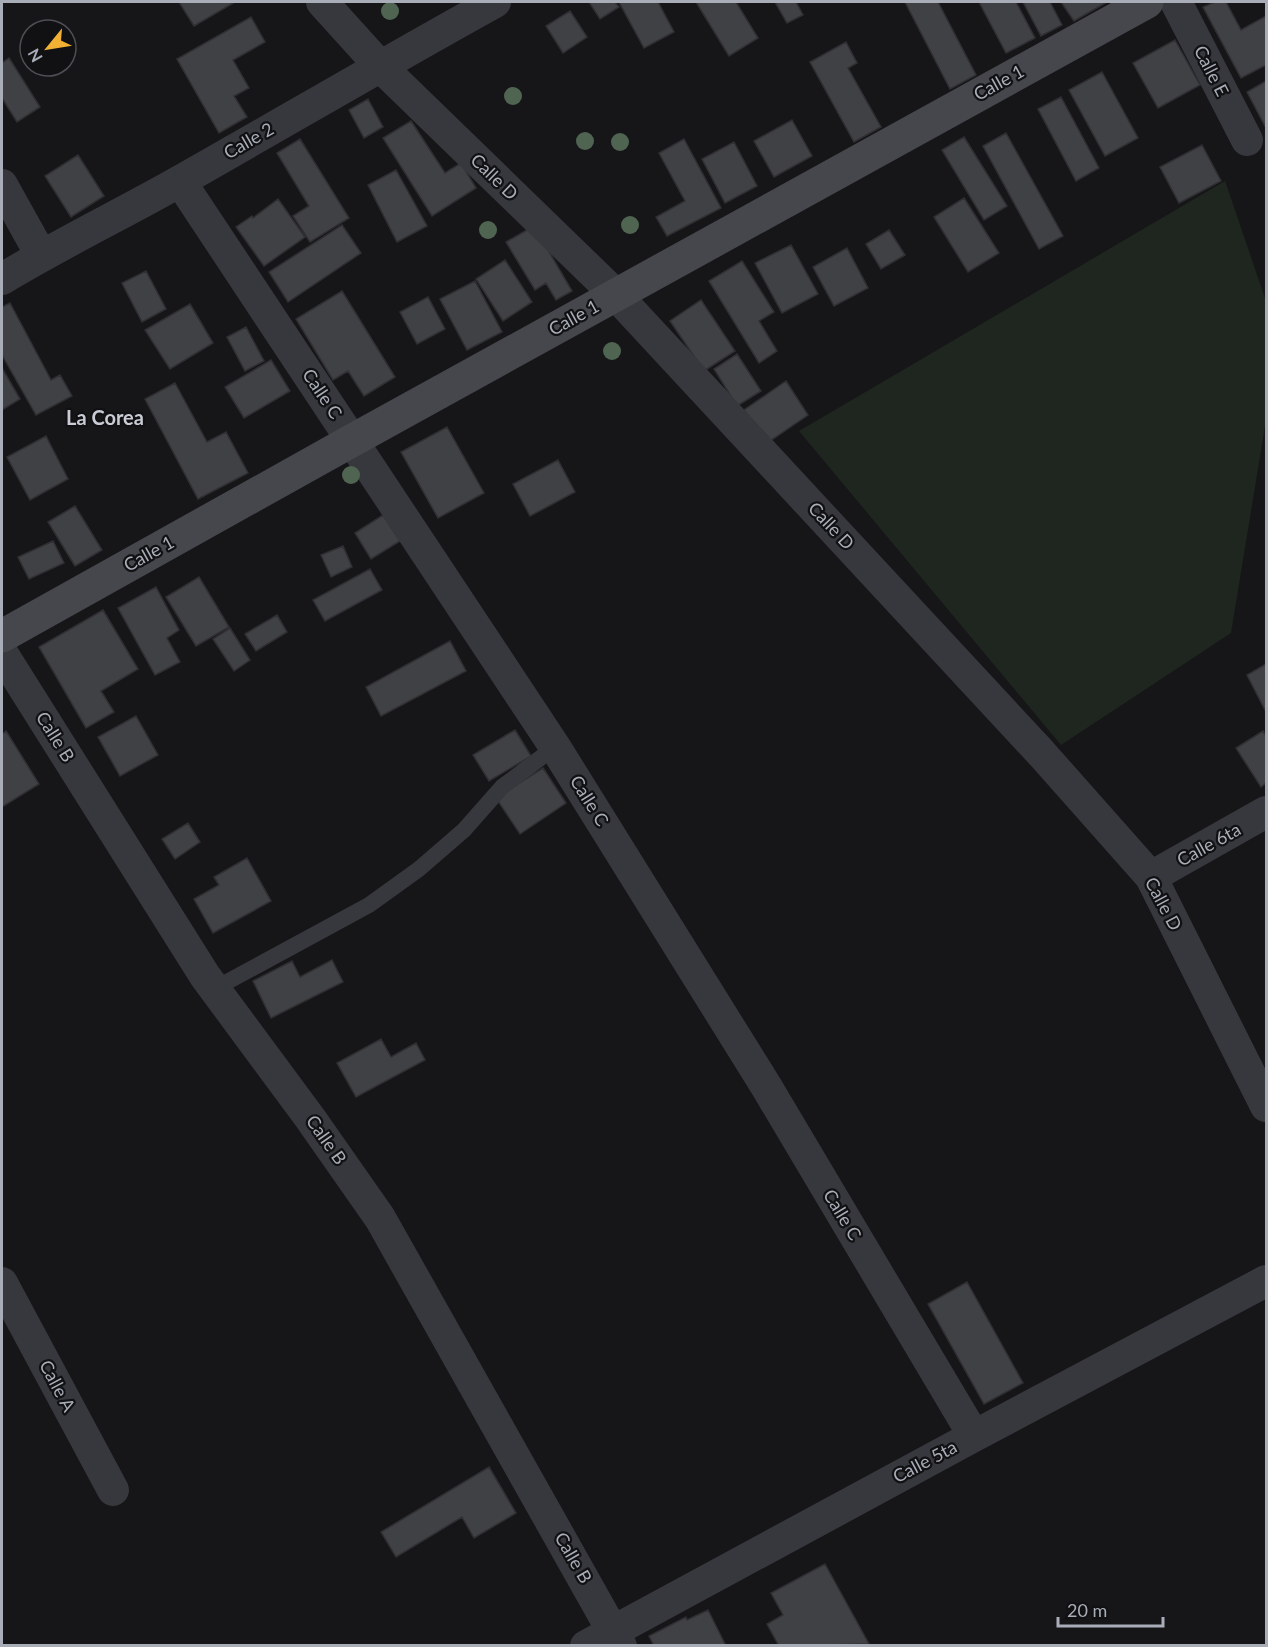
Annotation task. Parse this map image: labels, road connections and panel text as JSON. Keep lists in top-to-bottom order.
{
  "streets": {
    "street": [
      "Calle E",
      "Calle 1",
      "Calle 2",
      "Calle D",
      "Calle C",
      "Calle B",
      "Calle 6ta",
      "Calle A",
      "Calle 5ta"
    ]
  },
  "crossings": [
    ["Calle 1", "Calle D"],
    ["Calle 1", "Calle C"],
    ["Calle 2", "Calle D"],
    ["Calle 2", "Calle C"],
    ["Calle D", "Calle 6ta"],
    ["Calle C", "Calle 5ta"],
    ["Calle B", "Calle 5ta"]
  ],
  "districts": ["La Corea"],
  "scale_bar": "20 m",
  "north": "bottom left"
}
